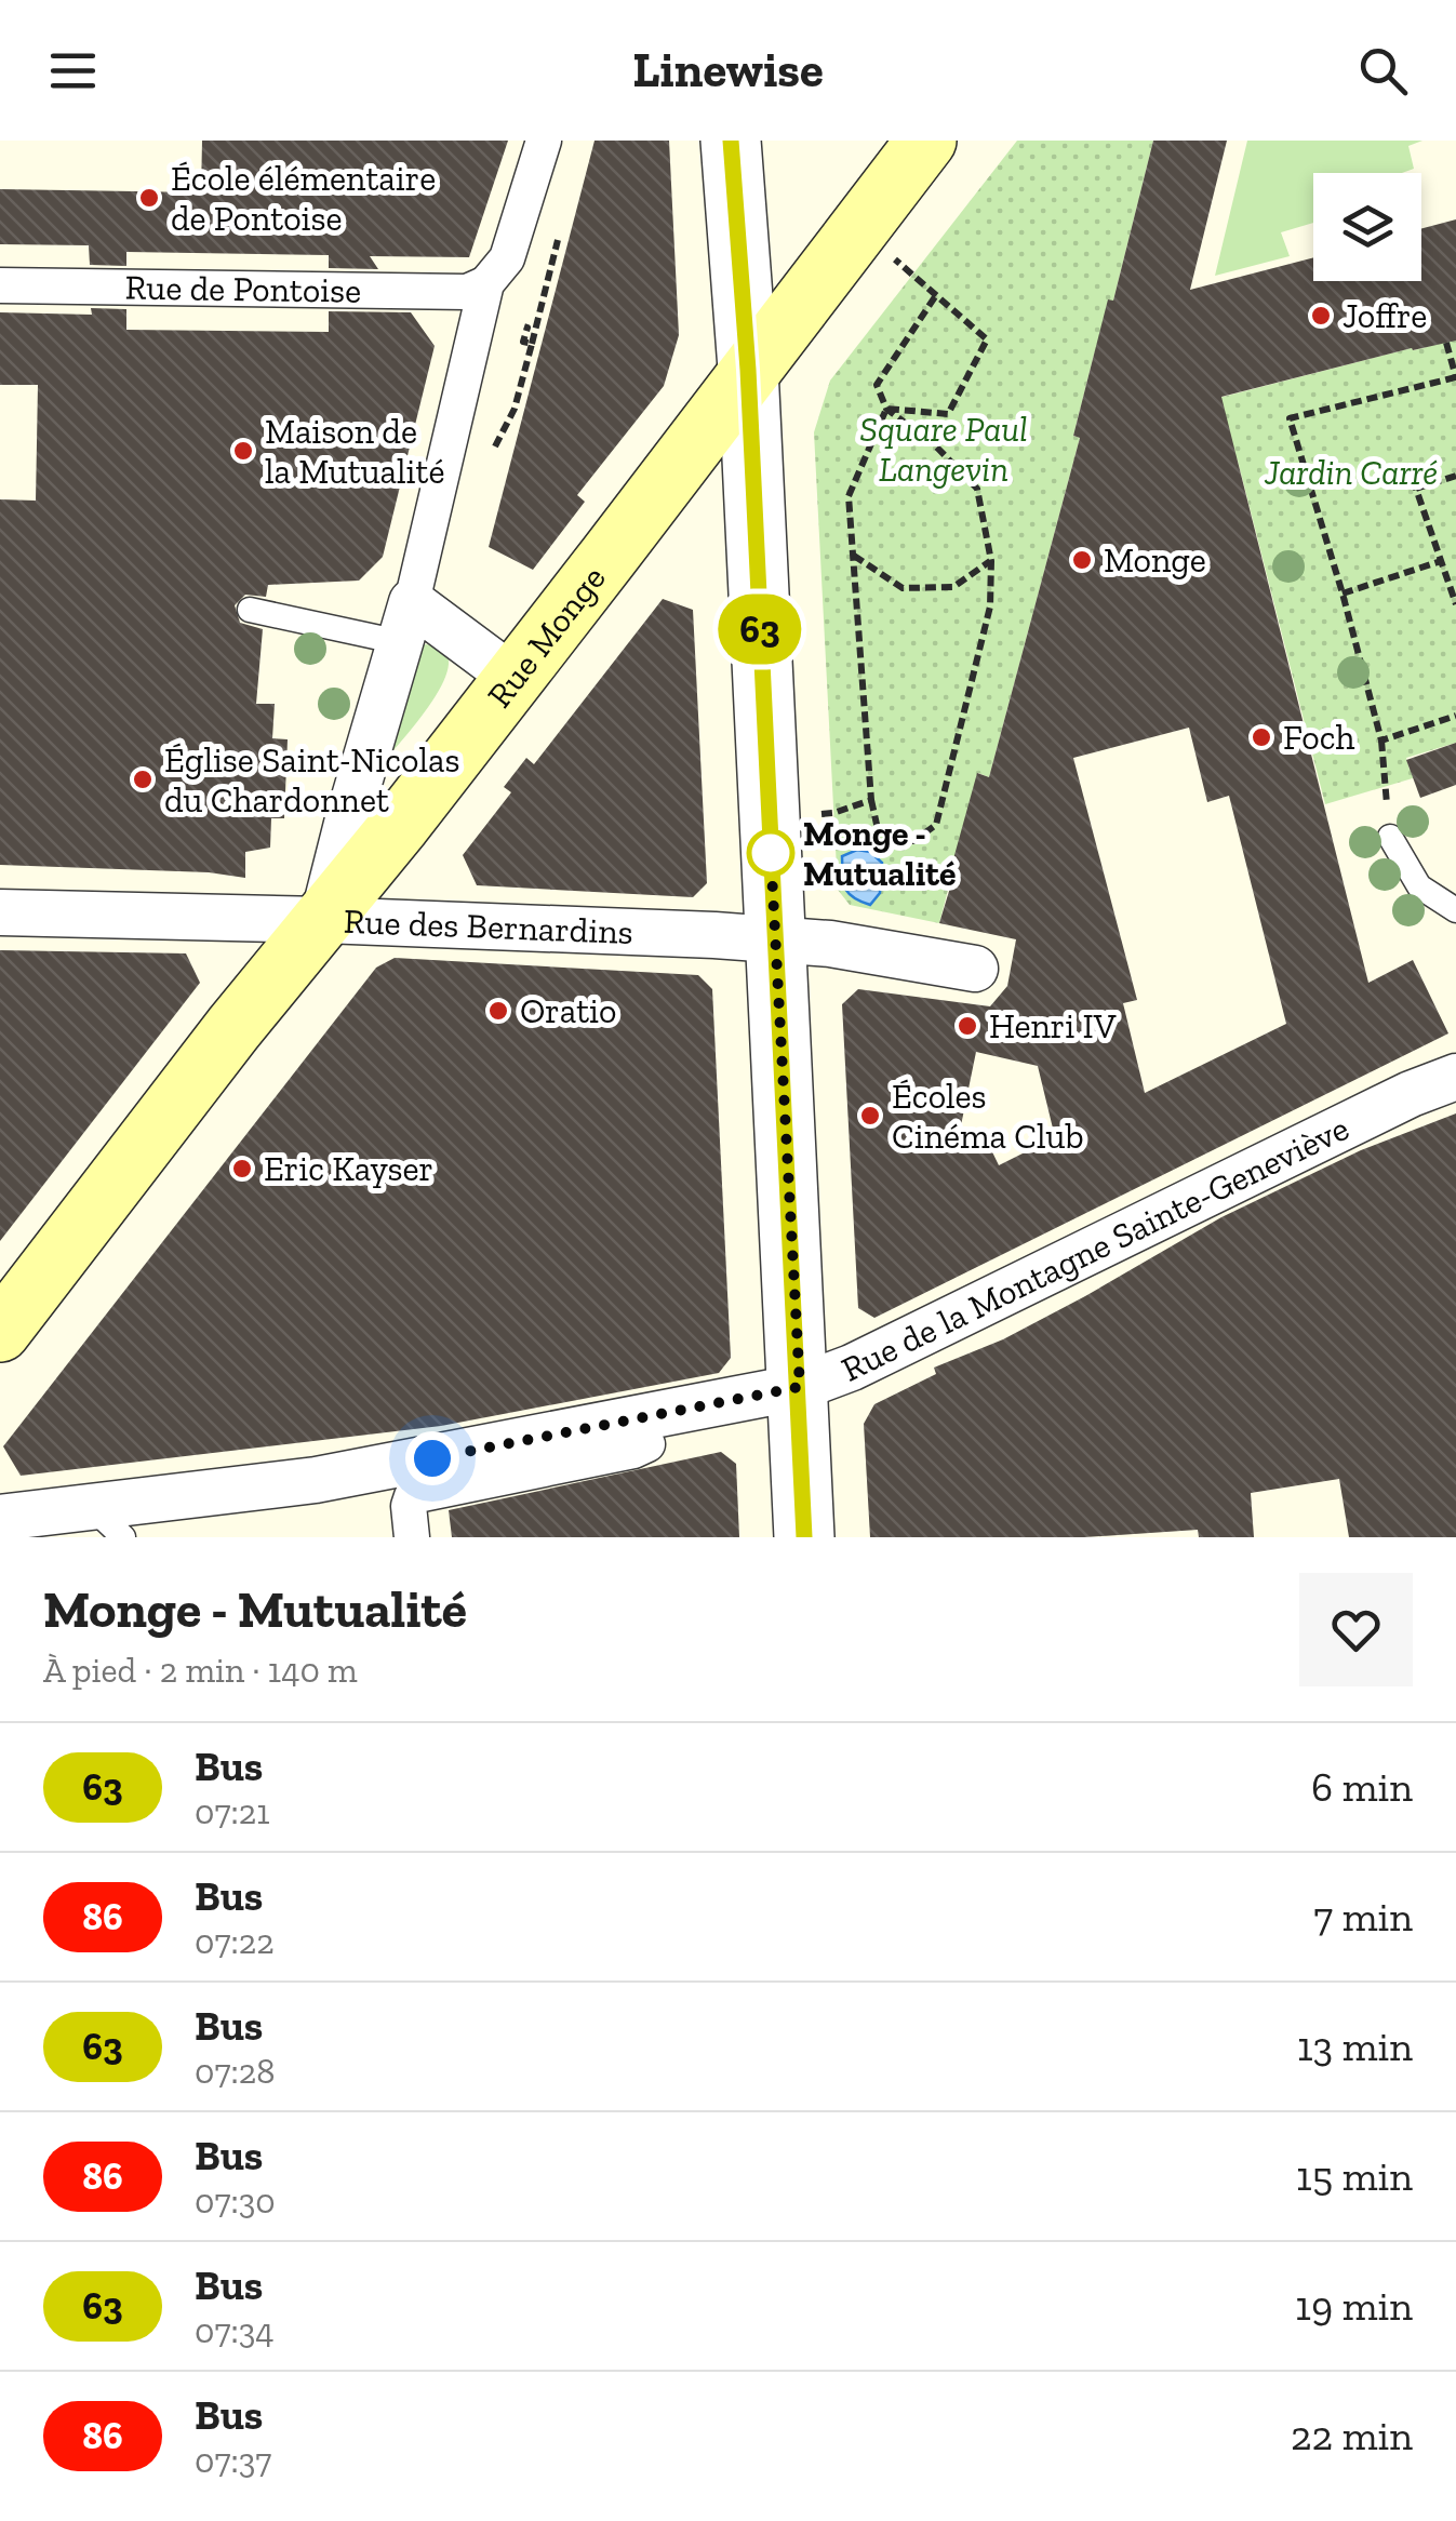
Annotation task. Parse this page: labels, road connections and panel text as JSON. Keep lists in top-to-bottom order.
{
  "streets": {
    "main road": ["Rue Monge"],
    "street": ["Rue de Pontoise", "Rue des Bernardins", "Rue de la Montagne Sainte-Geneviève"]
  },
  "crossings": [
    ["Rue Monge", "Rue des Bernardins"]
  ],
  "parks": ["Square Paul Langevin", "Jardin Carré"],
  "places": [
    "École élémentaire de Pontoise",
    "Joffre",
    "Maison de la Mutualité",
    "Monge",
    "Foch",
    "Église Saint-Nicolas du Chardonnet",
    "Monge - Mutualité",
    "Oratio",
    "Henri IV",
    "Écoles Cinéma Club",
    "Eric Kayser"
  ],
  "lines": ["bus line 63"],
  "page": {
    "header": "Linewise",
    "on_map": "63",
    "heading": ["Monge - Mutualité", "À pied · 2 min · 140 m"],
    "list": [
      {
        "mark": "63",
        "name": "Bus",
        "note": "07:21",
        "value": "6 min"
      },
      {
        "mark": "86",
        "name": "Bus",
        "note": "07:22",
        "value": "7 min"
      },
      {
        "mark": "63",
        "name": "Bus",
        "note": "07:28",
        "value": "13 min"
      },
      {
        "mark": "86",
        "name": "Bus",
        "note": "07:30",
        "value": "15 min"
      },
      {
        "mark": "63",
        "name": "Bus",
        "note": "07:34",
        "value": "19 min"
      },
      {
        "mark": "86",
        "name": "Bus",
        "note": "07:37",
        "value": "22 min"
      }
    ]
  }
}
